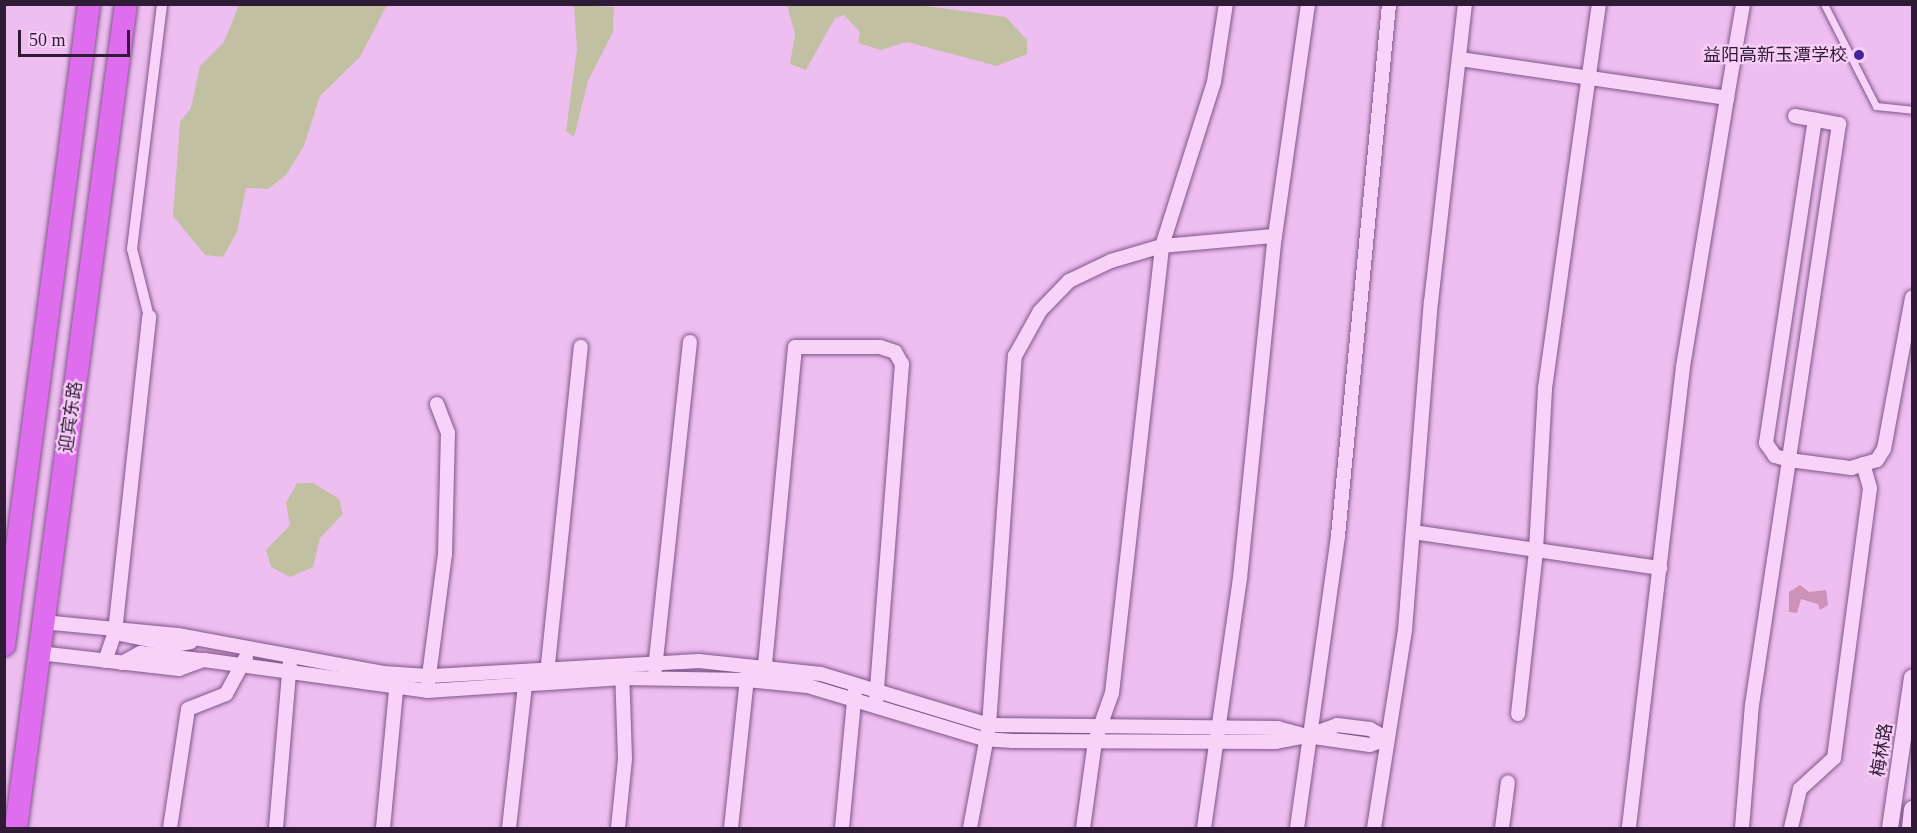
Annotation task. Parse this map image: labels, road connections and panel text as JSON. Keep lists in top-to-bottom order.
{
  "streets": {
    "highway": ["迎宾东路"],
    "street": ["梅林路"]
  },
  "places": ["益阳高新玉潭学校"],
  "scale_bar": "50 m"
}
